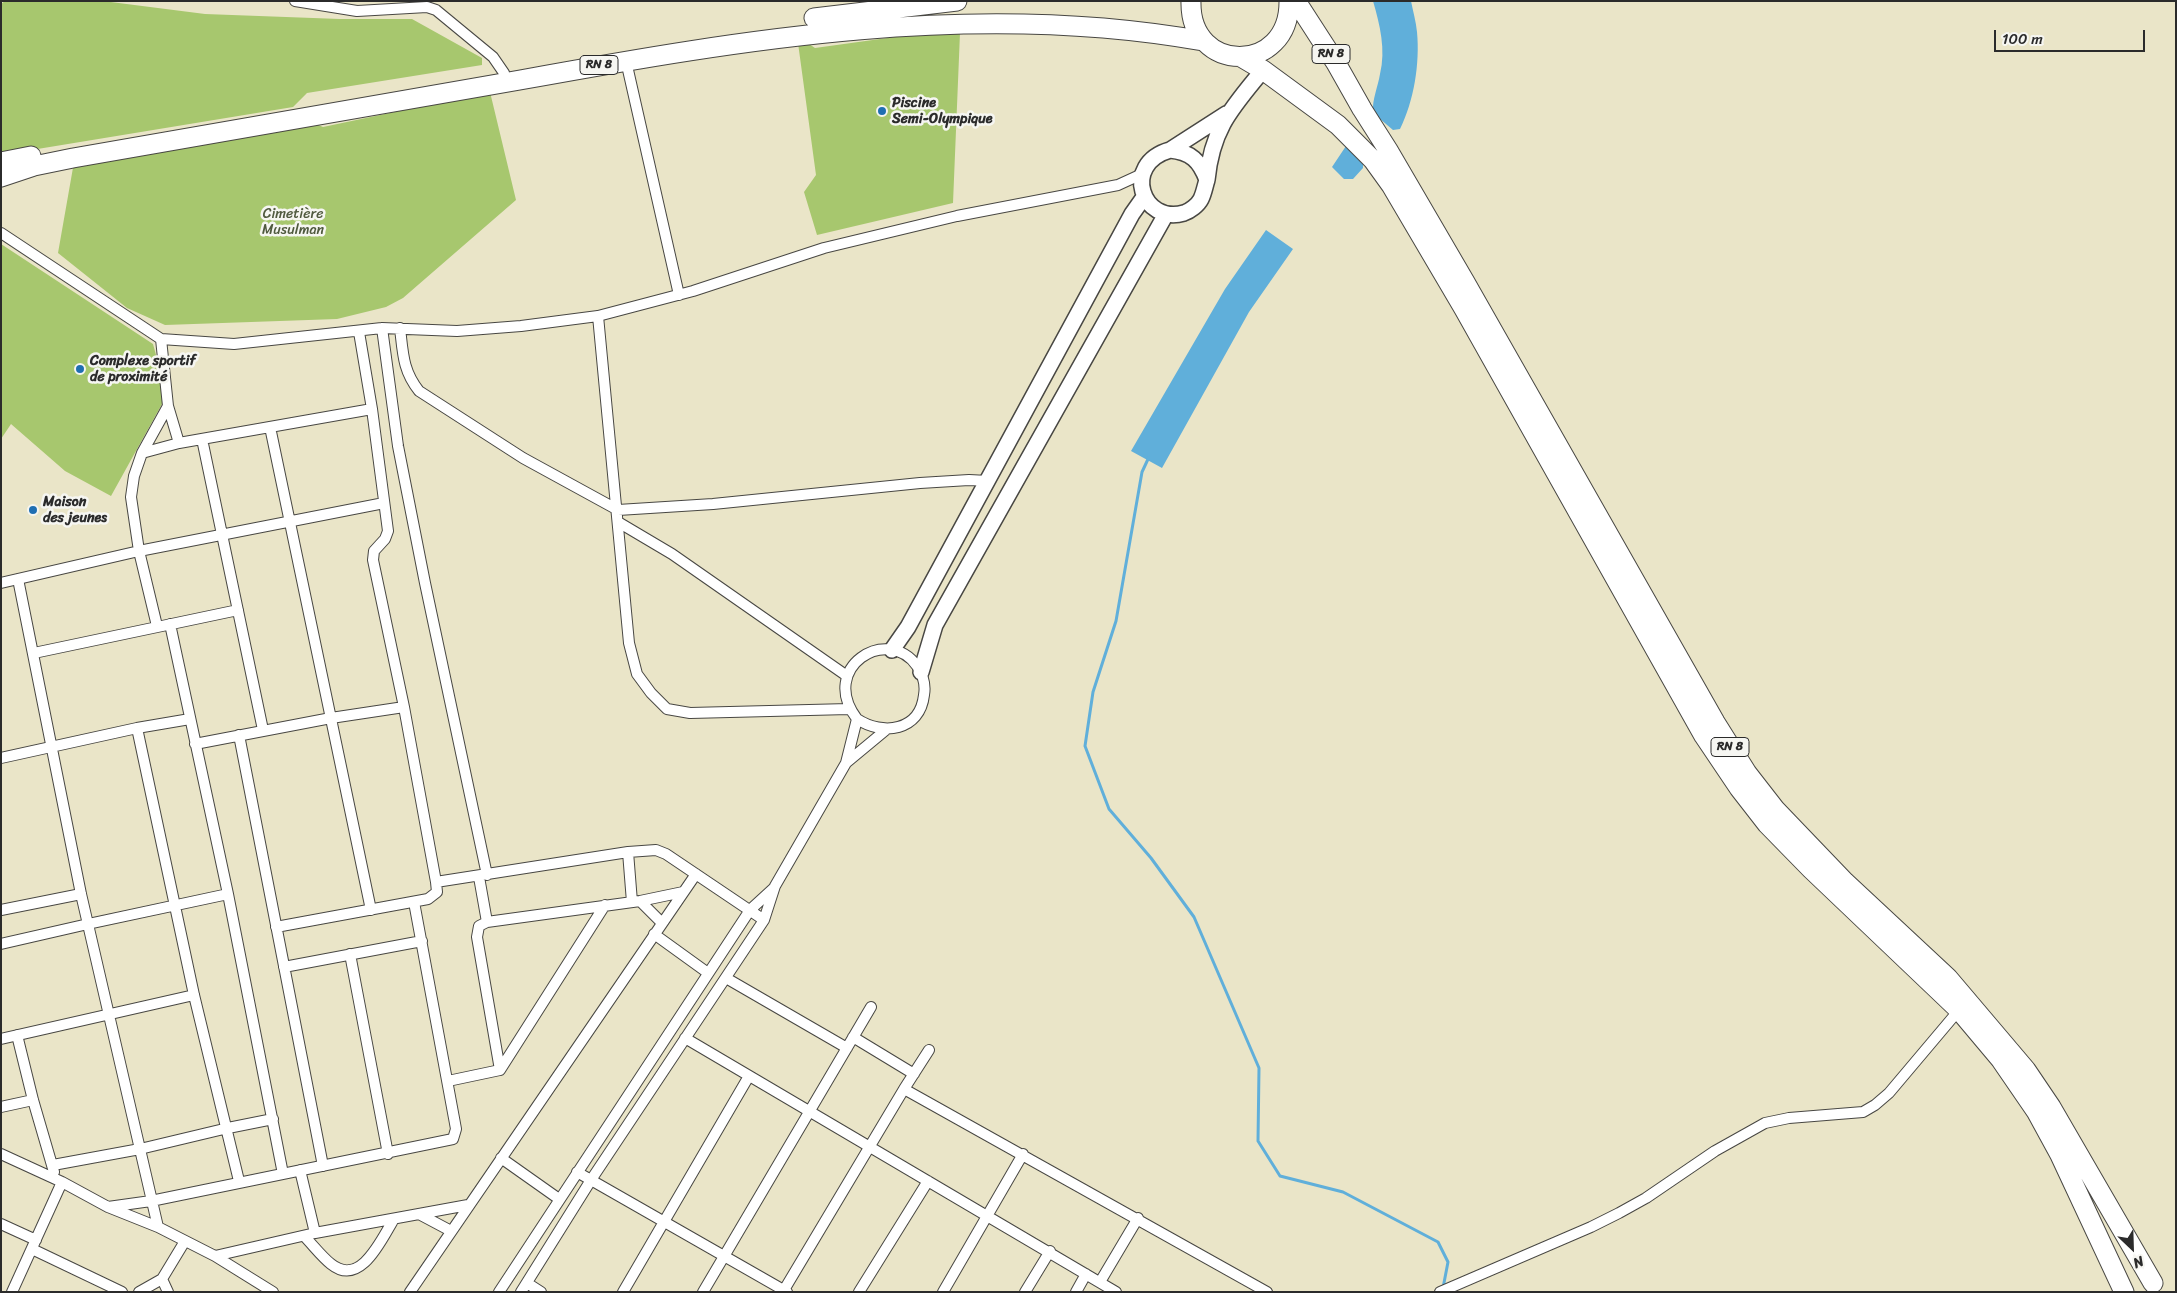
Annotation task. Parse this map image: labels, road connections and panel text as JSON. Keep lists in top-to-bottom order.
{
  "streets": {
    "highway": ["RN 8"]
  },
  "parks": ["Cimetière Musulman"],
  "places": ["Piscine Semi-Olympique", "Complexe sportif de proximité", "Maison des jeunes"],
  "scale_bar": "100 m",
  "north": "bottom right"
}
